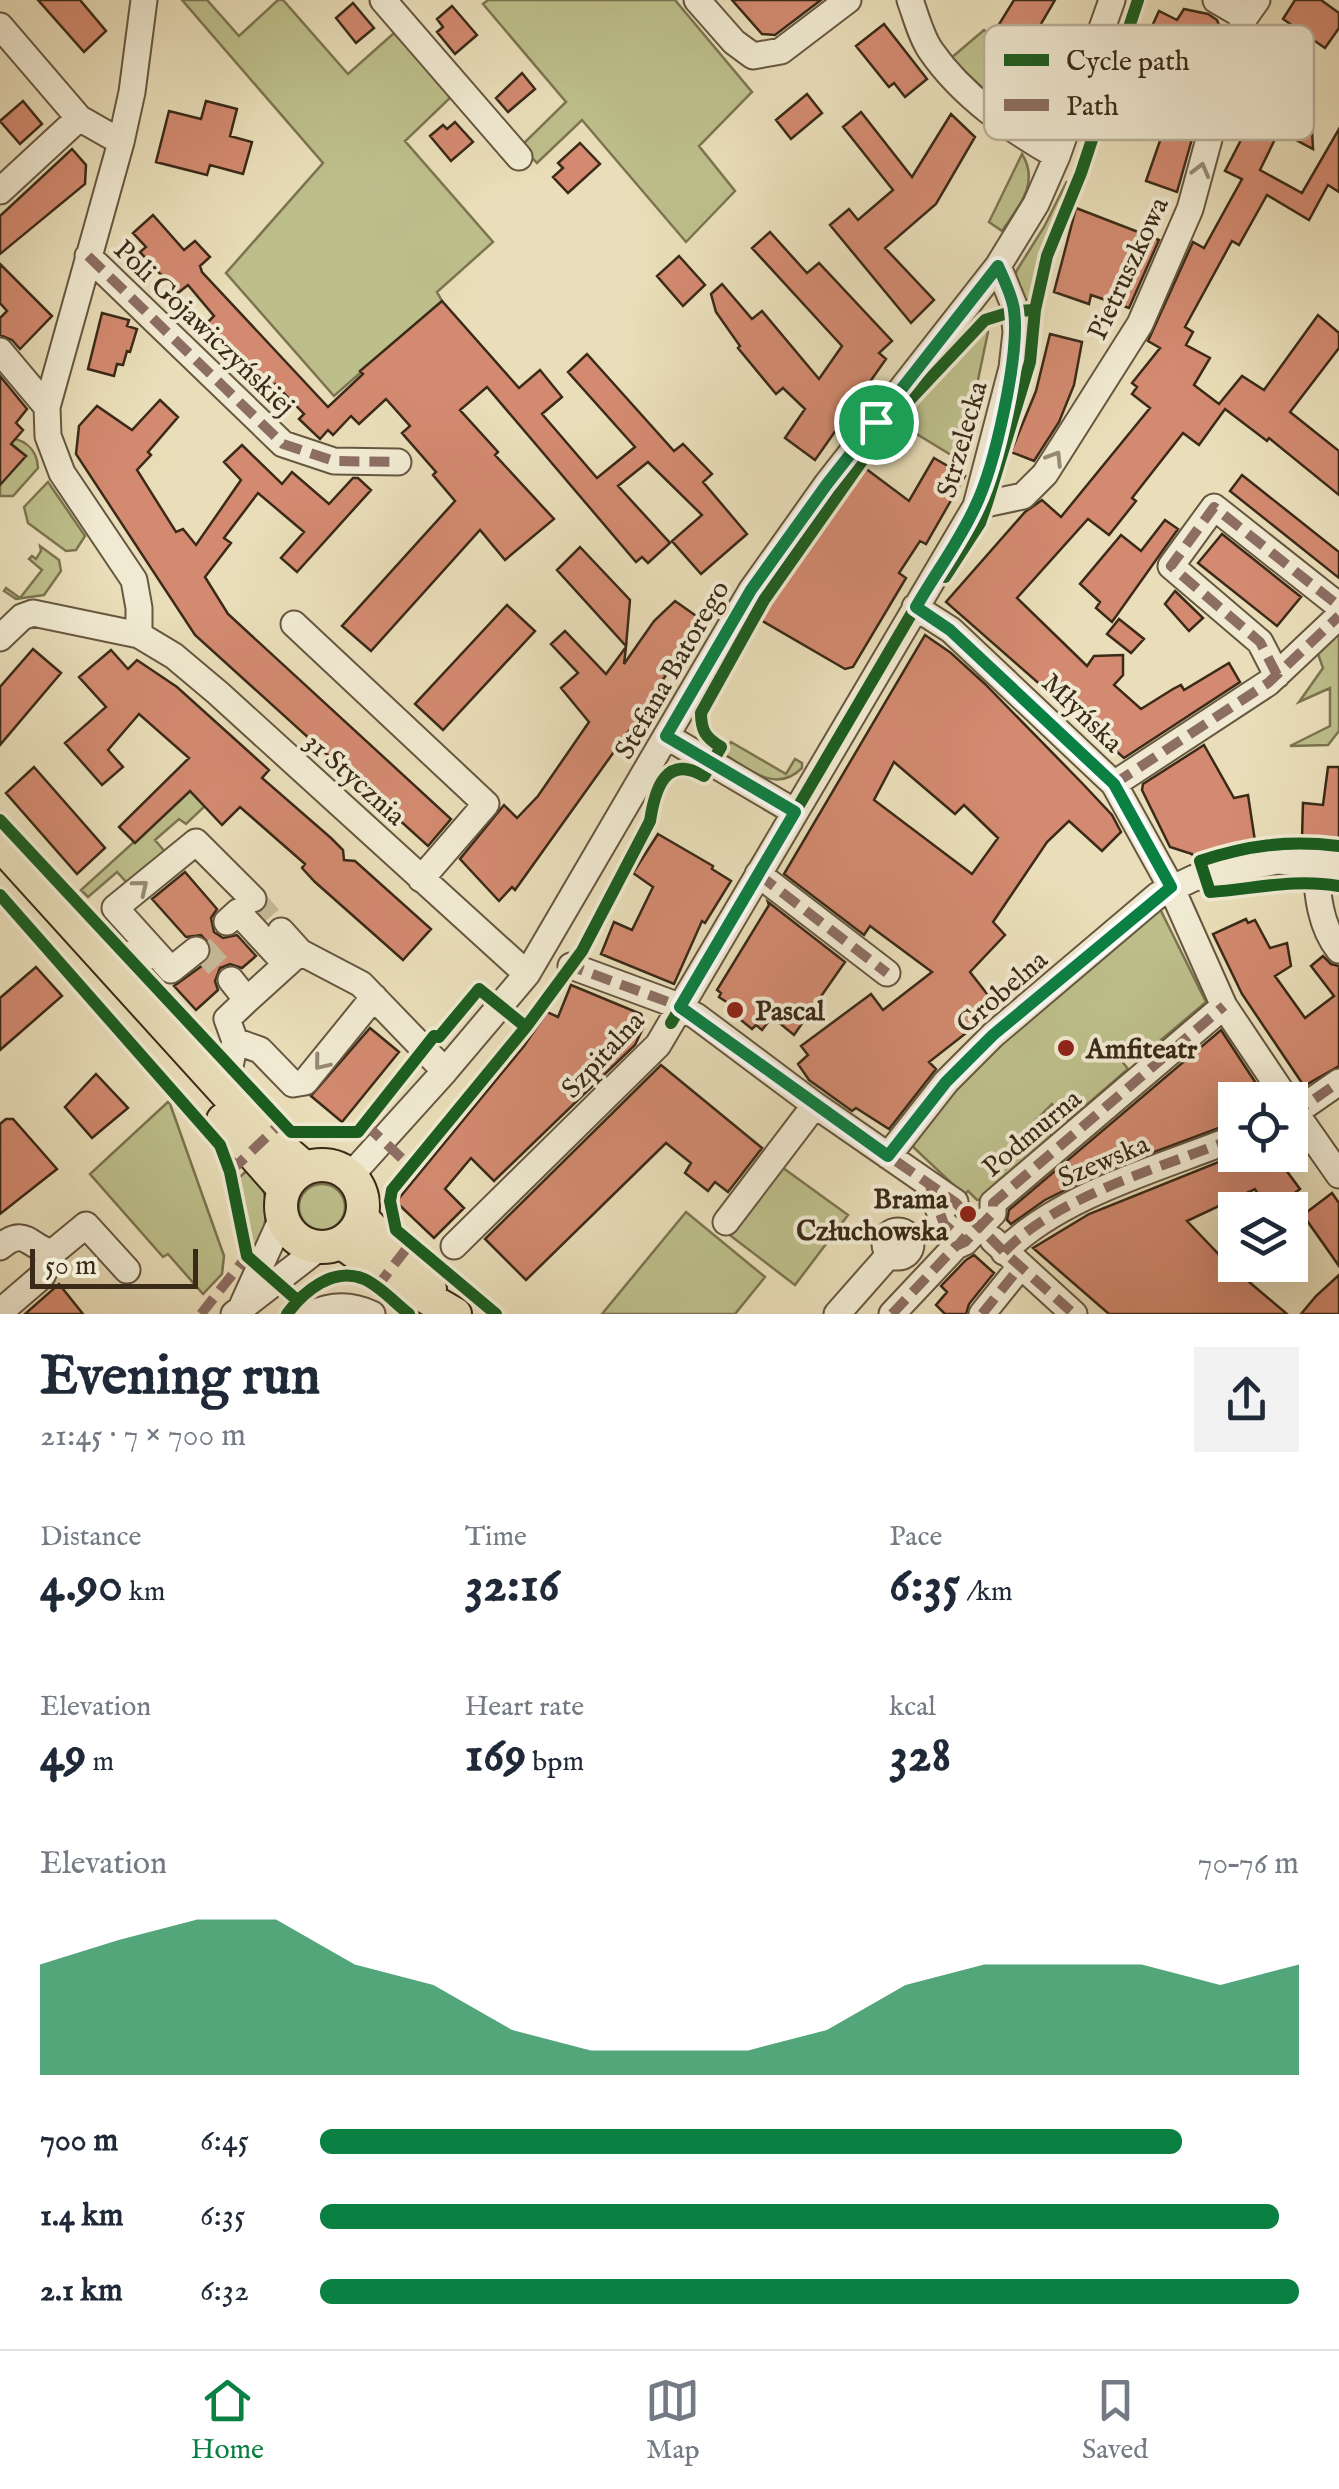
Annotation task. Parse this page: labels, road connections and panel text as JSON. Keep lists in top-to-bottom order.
{
  "streets": {
    "street": [
      "Pietruszkowa",
      "Poli Gojawiczyńskiej",
      "Strzelecka",
      "Stefana Batorego",
      "Młyńska",
      "31 Stycznia",
      "Grobelna",
      "Szpitalna",
      "Podmurna",
      "Szewska"
    ]
  },
  "crossings": [
    ["Pietruszkowa", "Strzelecka"],
    ["Strzelecka", "Stefana Batorego"],
    ["Strzelecka", "Młyńska"],
    ["Strzelecka", "Szpitalna"],
    ["Stefana Batorego", "31 Stycznia"],
    ["Młyńska", "Grobelna"],
    ["Młyńska", "Podmurna"]
  ],
  "places": ["Pascal", "Amfiteatr", "Brama Człuchowska"],
  "legend": ["Cycle path", "Path"],
  "scale_bar": "50 m",
  "page": {
    "scale": "50 m",
    "heading": ["Evening run", "21:45 · 7 × 700 m"],
    "stats": [
      ["Distance", "4.90 km"],
      ["Time", "32:16"],
      ["Pace", "6:35 /km"],
      ["Elevation", "49 m"],
      ["Heart rate", "169 bpm"],
      ["kcal", "328"]
    ],
    "chart": ["Elevation", "70–76 m"],
    "list": [
      {
        "name": "700 m",
        "note": "6:45"
      },
      {
        "name": "1.4 km",
        "note": "6:35"
      },
      {
        "name": "2.1 km",
        "note": "6:32"
      }
    ],
    "tabs": ["Home", "Map", "Saved"]
  }
}
